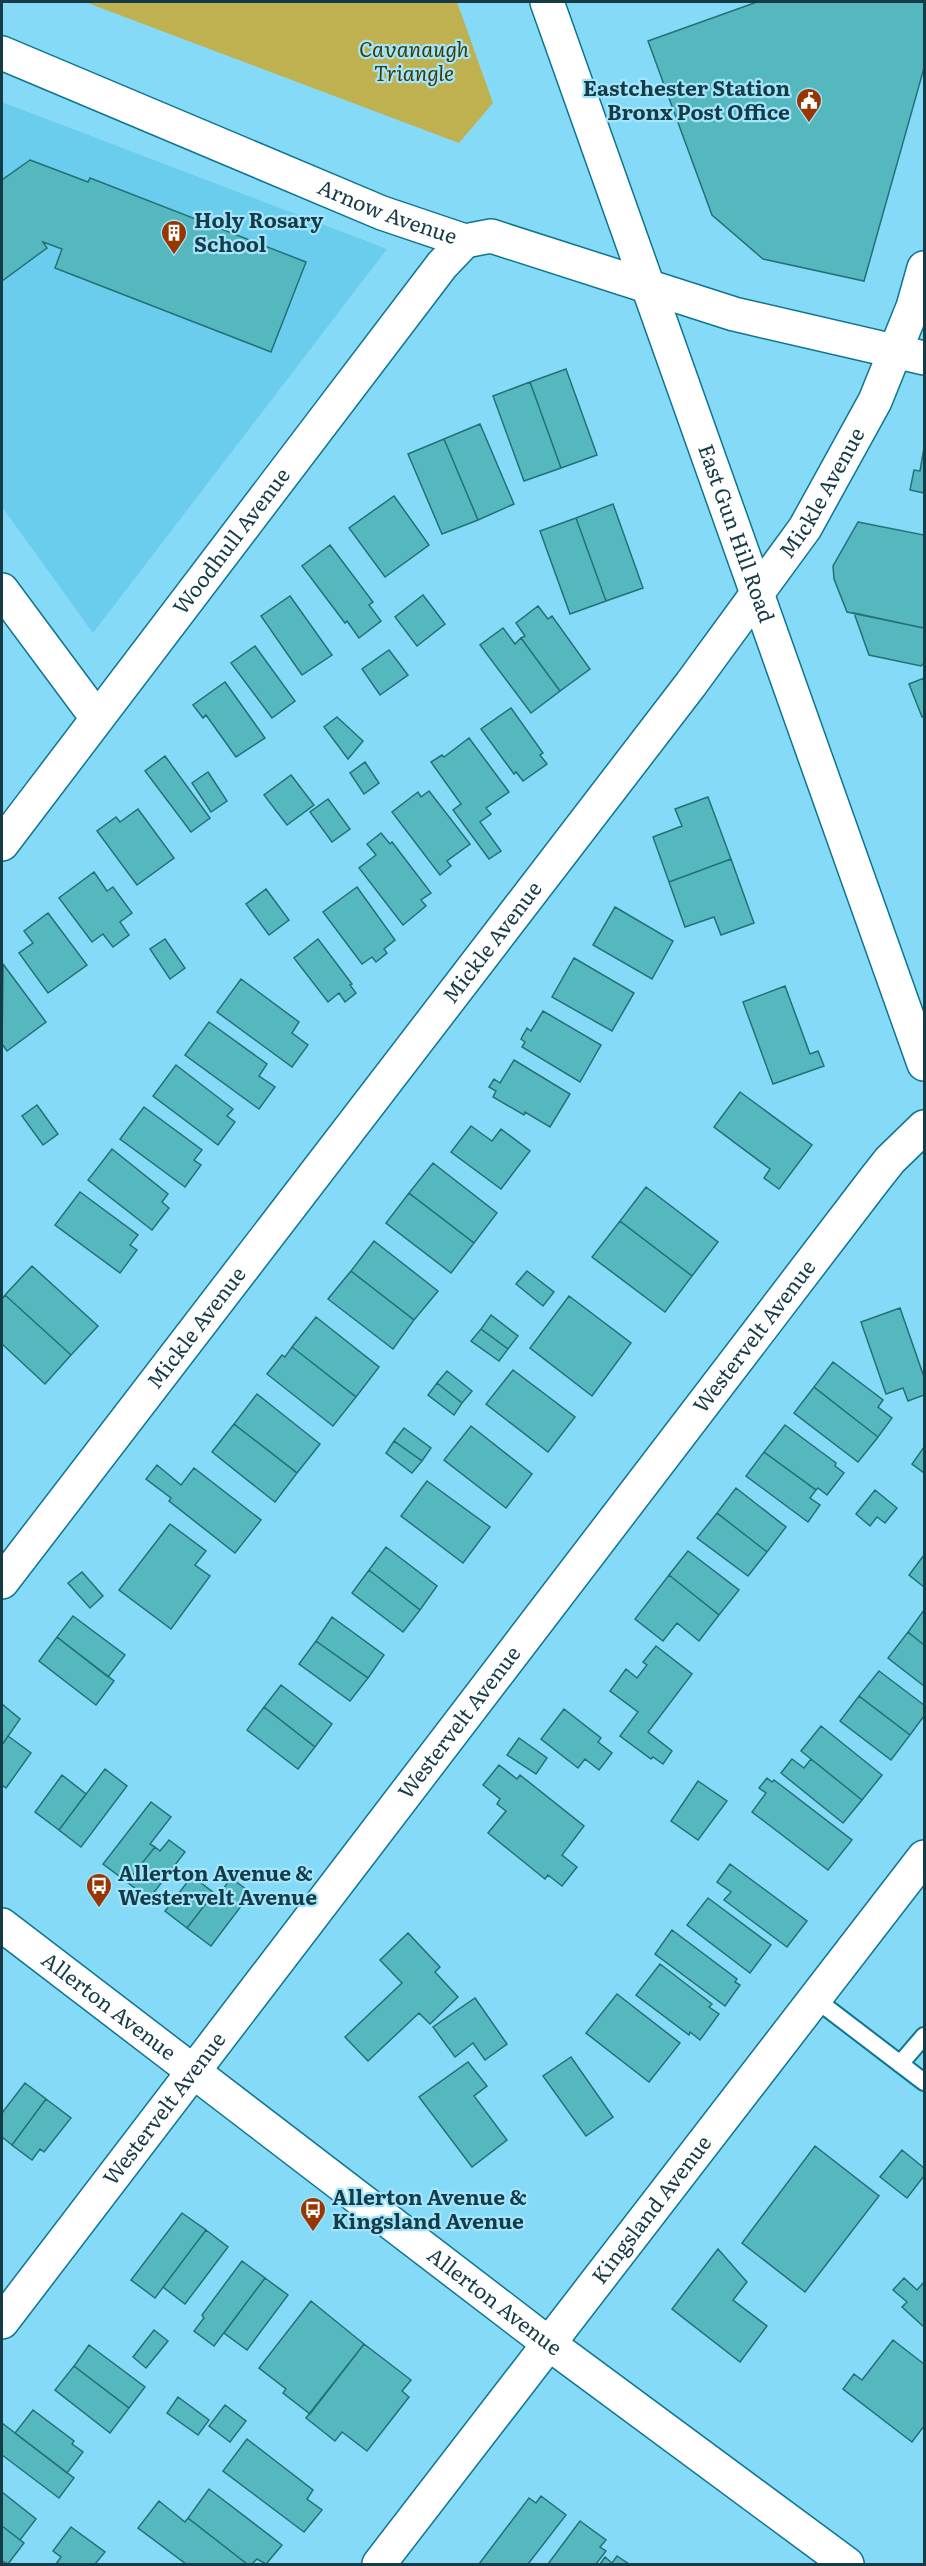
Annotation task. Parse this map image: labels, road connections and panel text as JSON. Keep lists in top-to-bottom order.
{
  "streets": {
    "street": [
      "Arnow Avenue",
      "Mickle Avenue",
      "East Gun Hill Road",
      "Woodhull Avenue",
      "Westervelt Avenue",
      "Allerton Avenue",
      "Kingsland Avenue"
    ]
  },
  "crossings": [
    ["Arnow Avenue", "Mickle Avenue"],
    ["Arnow Avenue", "East Gun Hill Road"],
    ["Arnow Avenue", "Woodhull Avenue"],
    ["Mickle Avenue", "East Gun Hill Road"],
    ["Westervelt Avenue", "Allerton Avenue"],
    ["Allerton Avenue", "Kingsland Avenue"]
  ],
  "parks": ["Cavanaugh Triangle"],
  "places": {
    "public building": ["Eastchester Station Bronx Post Office"],
    "building": ["Holy Rosary School"],
    "bus stop": ["Allerton Avenue & Westervelt Avenue", "Allerton Avenue & Kingsland Avenue"]
  }
}
